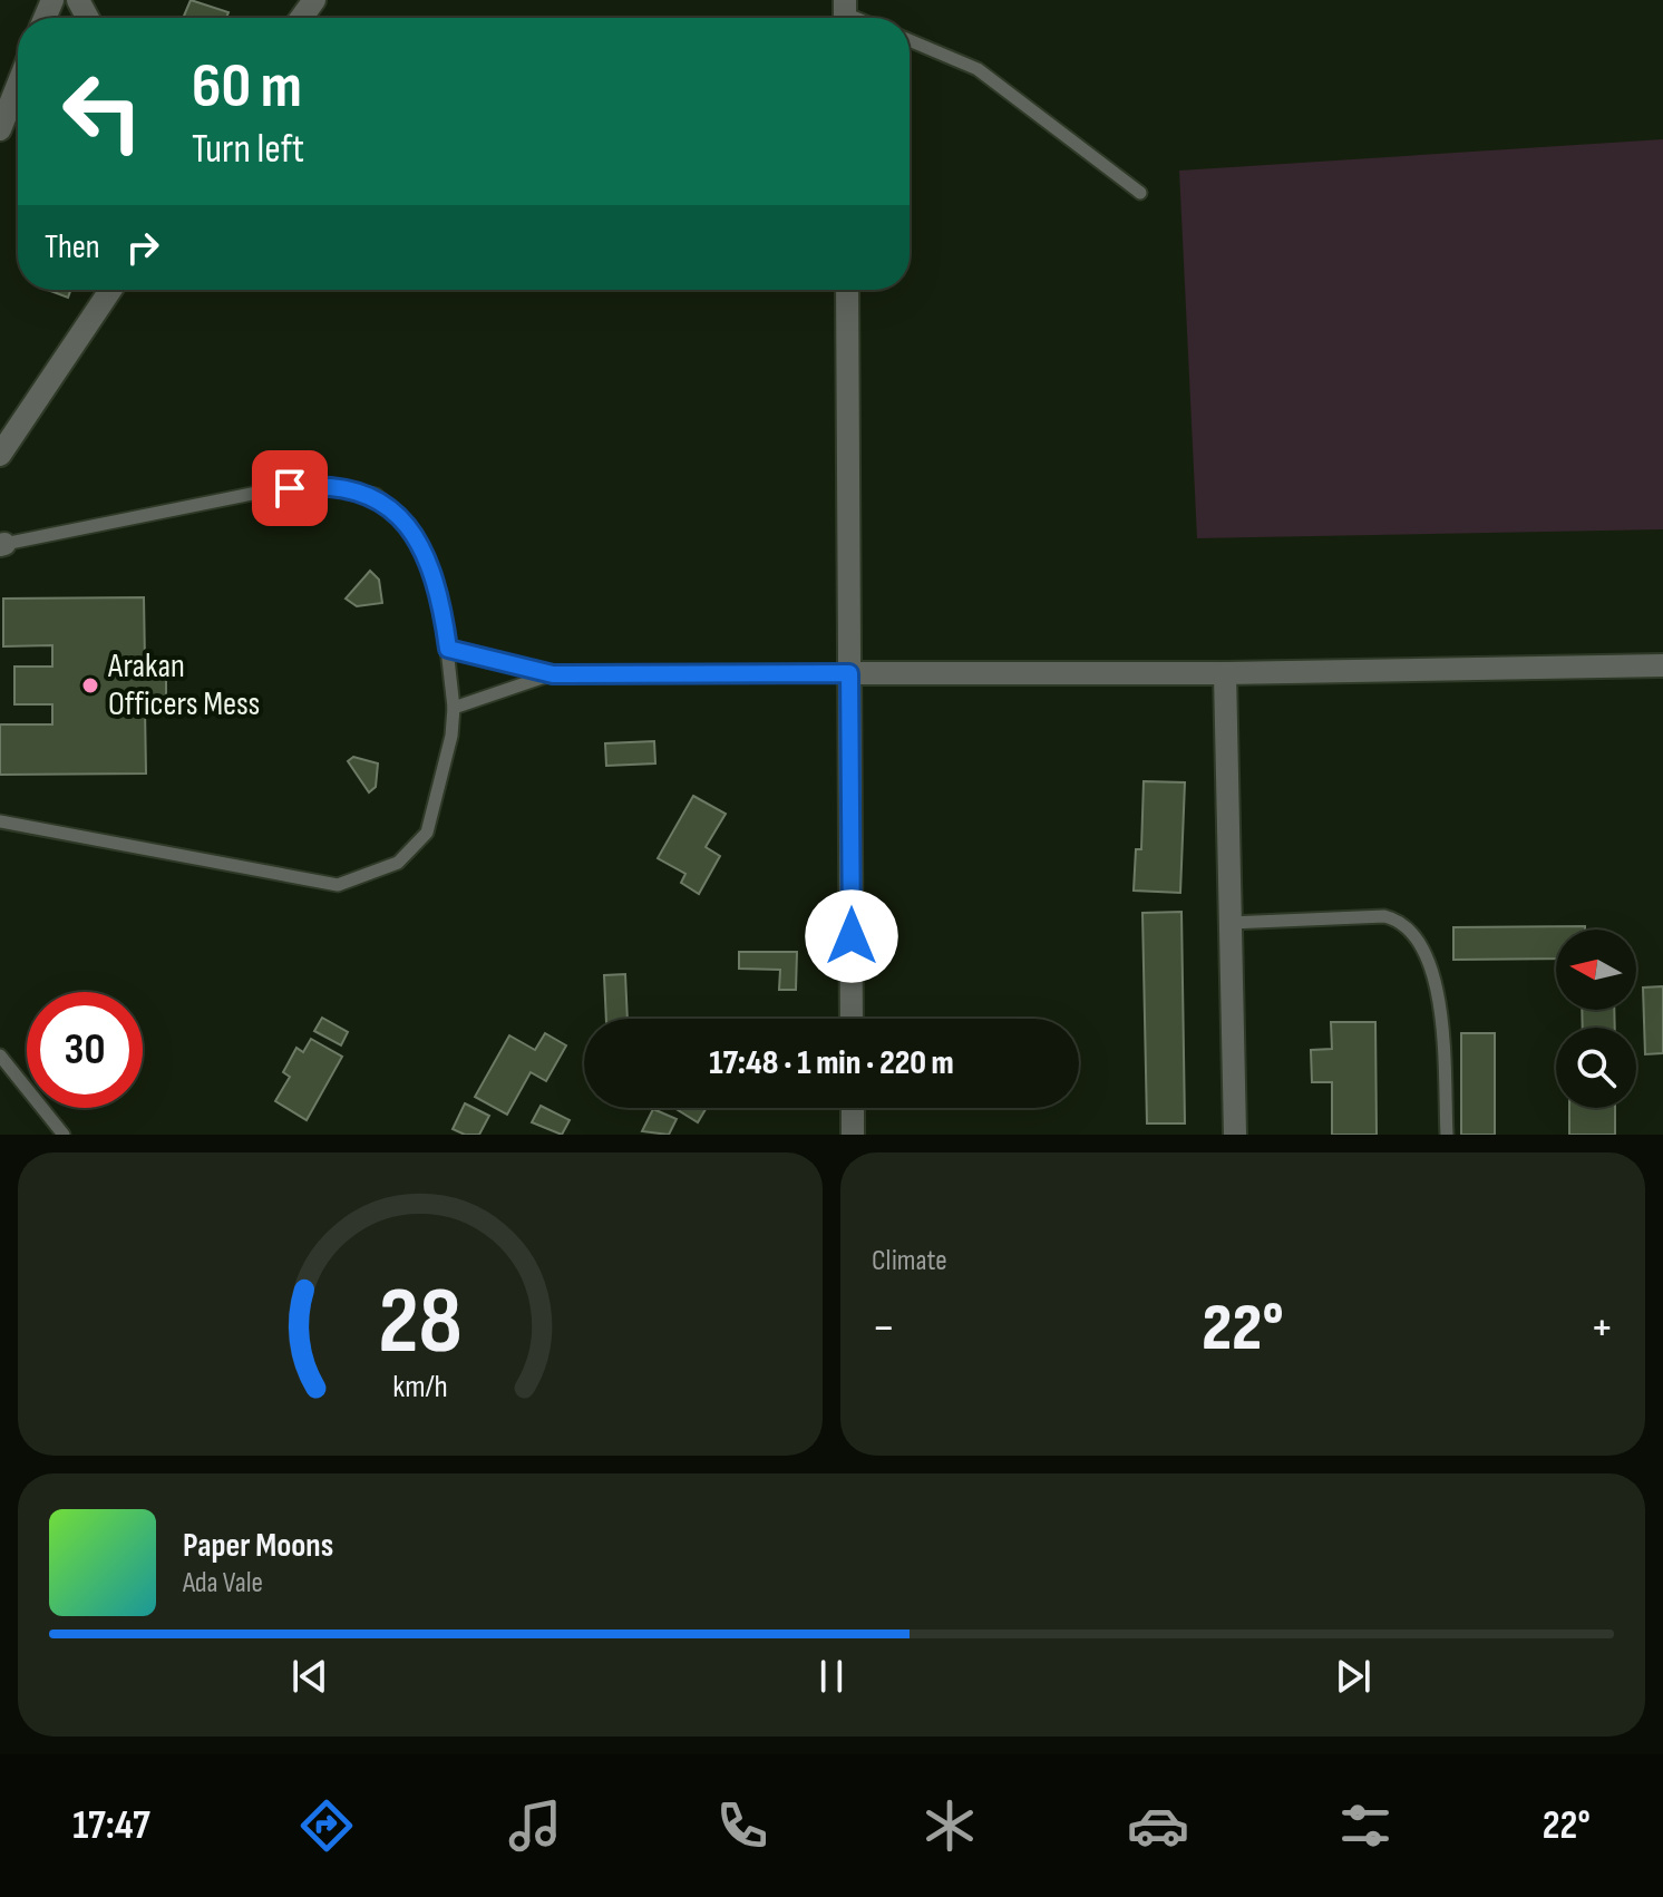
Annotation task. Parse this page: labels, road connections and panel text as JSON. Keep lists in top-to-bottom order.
{
  "places": ["Arakan Officers Mess"],
  "north": "left",
  "page": {
    "turn": ["60 m", "Turn left"],
    "then": "Then",
    "limit": "30",
    "trip": "17:48 · 1 min · 220 m",
    "tile": "Climate",
    "heat": ["−", "22°", "+"],
    "song": ["Paper Moons", "Ada Vale"],
    "tabs": ["17:47", "22°"],
    "gauge": ["28", "km/h"]
  }
}
